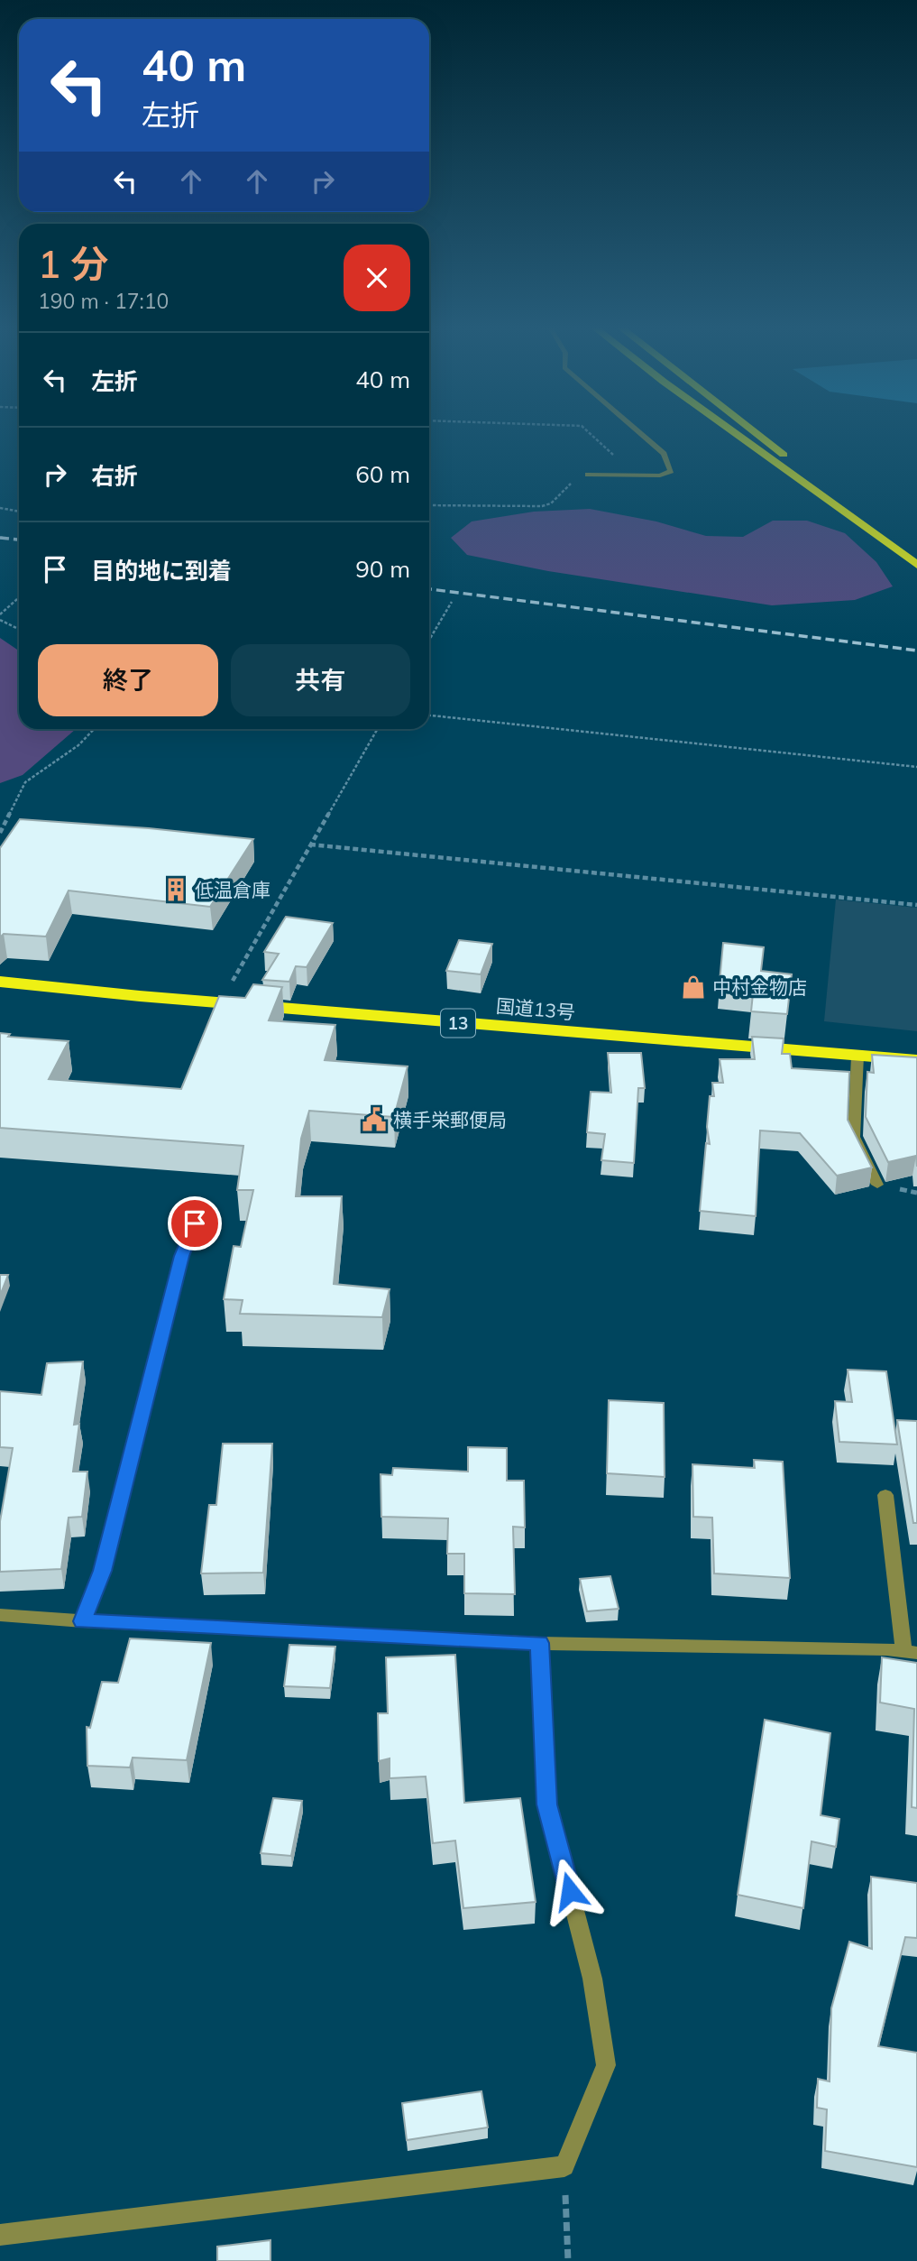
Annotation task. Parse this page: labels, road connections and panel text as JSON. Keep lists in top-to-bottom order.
{
  "streets": {
    "highway": ["国道13号", "13"]
  },
  "places": {
    "building": ["低温倉庫"],
    "shop": ["中村金物店"],
    "public building": ["横手栄郵便局"]
  },
  "page": {
    "turn": ["40 m", "左折"],
    "heading": ["1 分", "190 m · 17:10"],
    "list": [
      {
        "name": "左折",
        "value": "40 m"
      },
      {
        "name": "右折",
        "value": "60 m"
      },
      {
        "name": "目的地に到着",
        "value": "90 m"
      }
    ],
    "buttons": ["終了", "共有"]
  }
}
